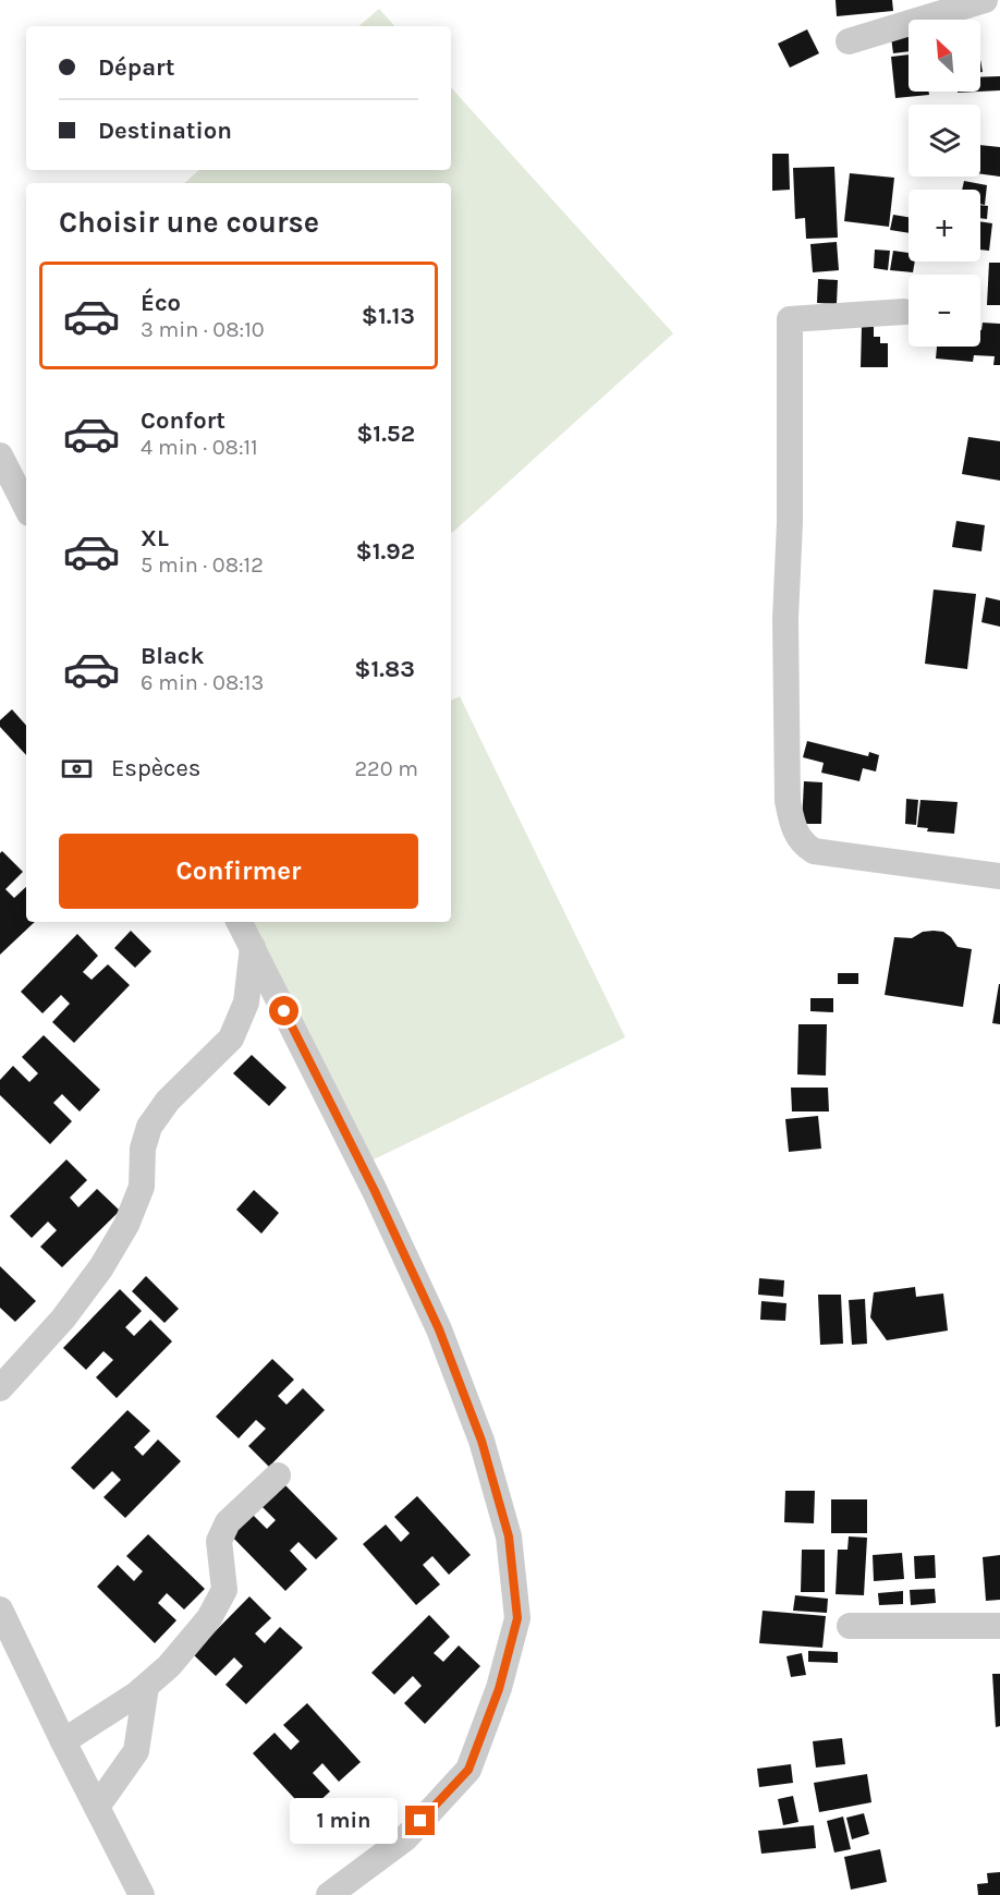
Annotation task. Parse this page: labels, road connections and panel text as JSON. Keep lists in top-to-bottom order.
{
  "north": "top left",
  "page": {
    "map_buttons": ["+", "−"],
    "banner": ["Départ", "Destination"],
    "heading": "Choisir une course",
    "list": [
      {
        "name": "Éco",
        "note": "3 min · 08:10",
        "value": "$1.13"
      },
      {
        "name": "Confort",
        "note": "4 min · 08:11",
        "value": "$1.52"
      },
      {
        "name": "XL",
        "note": "5 min · 08:12",
        "value": "$1.92"
      },
      {
        "name": "Black",
        "note": "6 min · 08:13",
        "value": "$1.83"
      }
    ],
    "pay": ["Espèces", "220 m"],
    "buttons": "Confirmer",
    "bubble": "1 min"
  }
}
